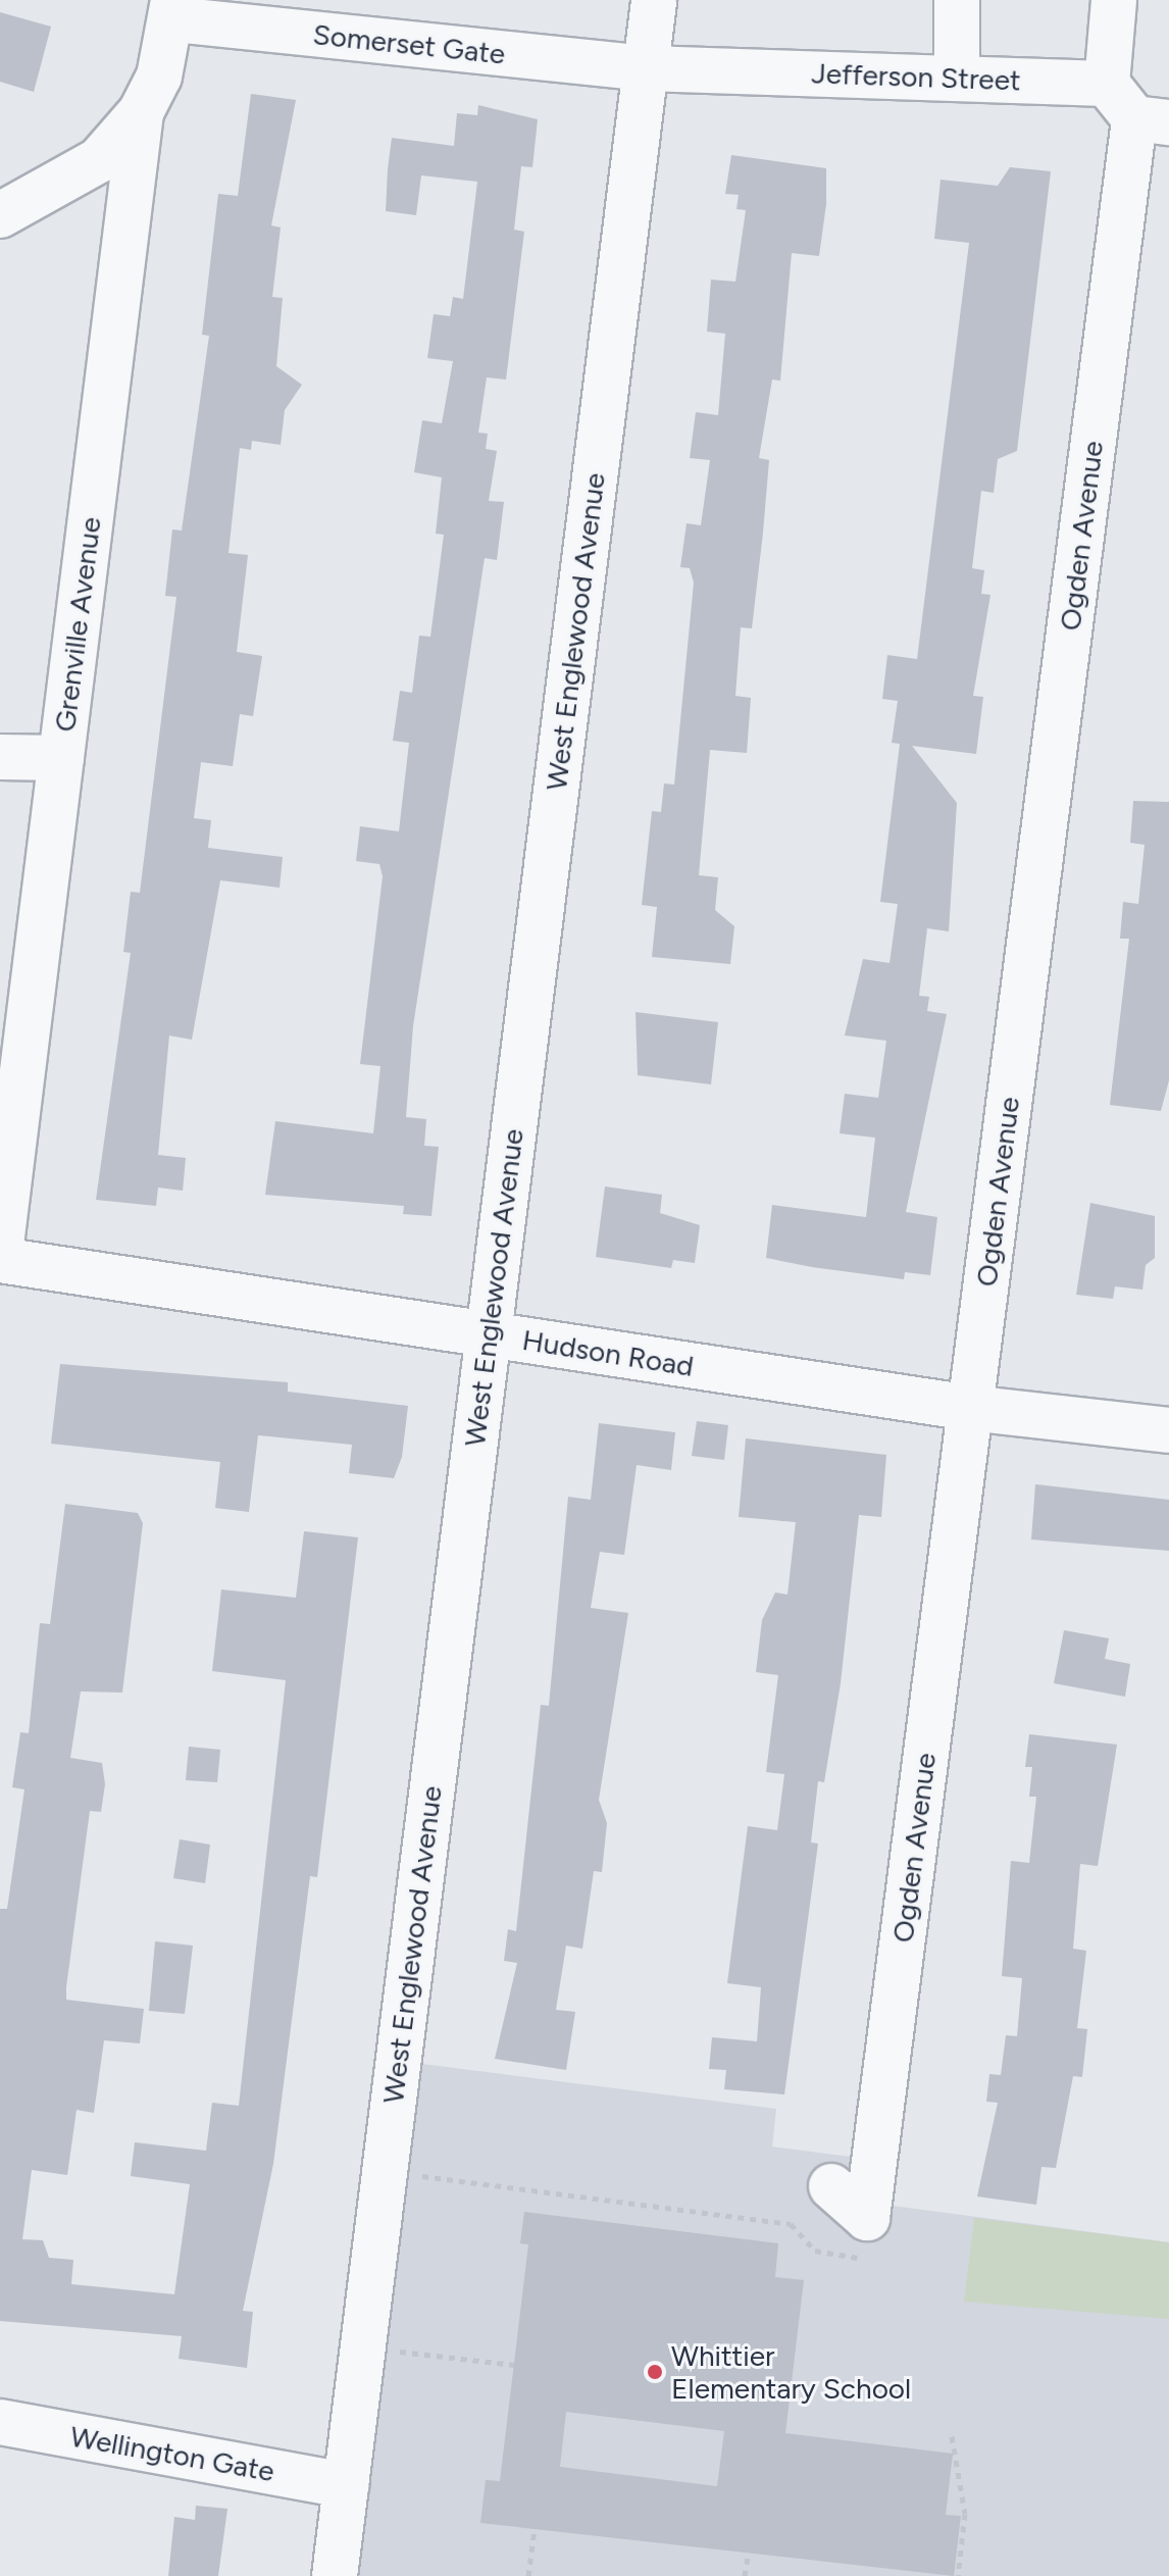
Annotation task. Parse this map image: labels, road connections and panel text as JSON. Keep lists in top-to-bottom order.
{
  "streets": {
    "street": [
      "Somerset Gate",
      "Jefferson Street",
      "Ogden Avenue",
      "Grenville Avenue",
      "West Englewood Avenue",
      "Hudson Road",
      "Wellington Gate"
    ]
  },
  "crossings": [
    ["Somerset Gate", "Jefferson Street"],
    ["Somerset Gate", "Grenville Avenue"],
    ["Somerset Gate", "West Englewood Avenue"],
    ["Jefferson Street", "West Englewood Avenue"],
    ["Ogden Avenue", "Hudson Road"],
    ["West Englewood Avenue", "Hudson Road"],
    ["West Englewood Avenue", "Wellington Gate"]
  ],
  "places": ["Whittier Elementary School"]
}
